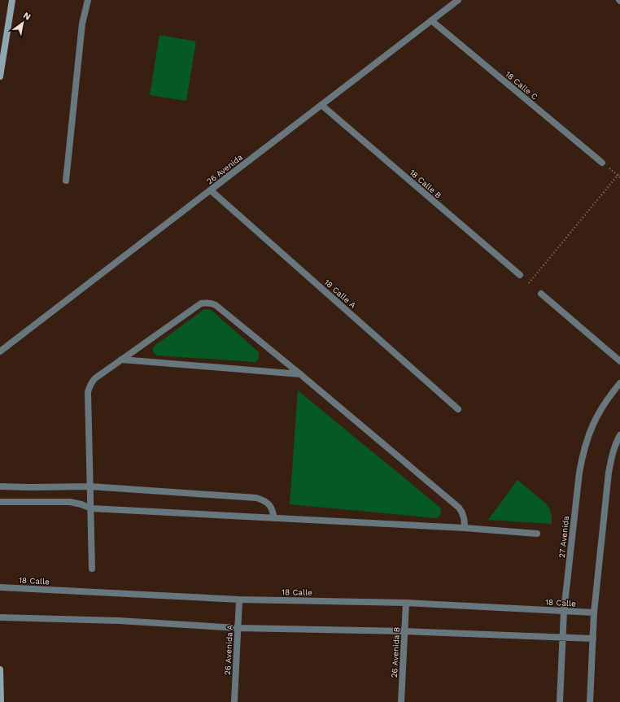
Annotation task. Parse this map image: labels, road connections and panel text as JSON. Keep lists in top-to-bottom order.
{
  "streets": {
    "street": [
      "18 Calle C",
      "26 Avenida",
      "18 Calle B",
      "18 Calle A",
      "27 Avenida",
      "18 Calle",
      "26 Avenida A",
      "26 Avenida B"
    ]
  },
  "crossings": [
    ["18 Calle C", "26 Avenida"],
    ["26 Avenida", "18 Calle B"],
    ["26 Avenida", "18 Calle A"],
    ["27 Avenida", "18 Calle"],
    ["18 Calle", "26 Avenida A"],
    ["18 Calle", "26 Avenida B"]
  ],
  "north": "top right"
}
